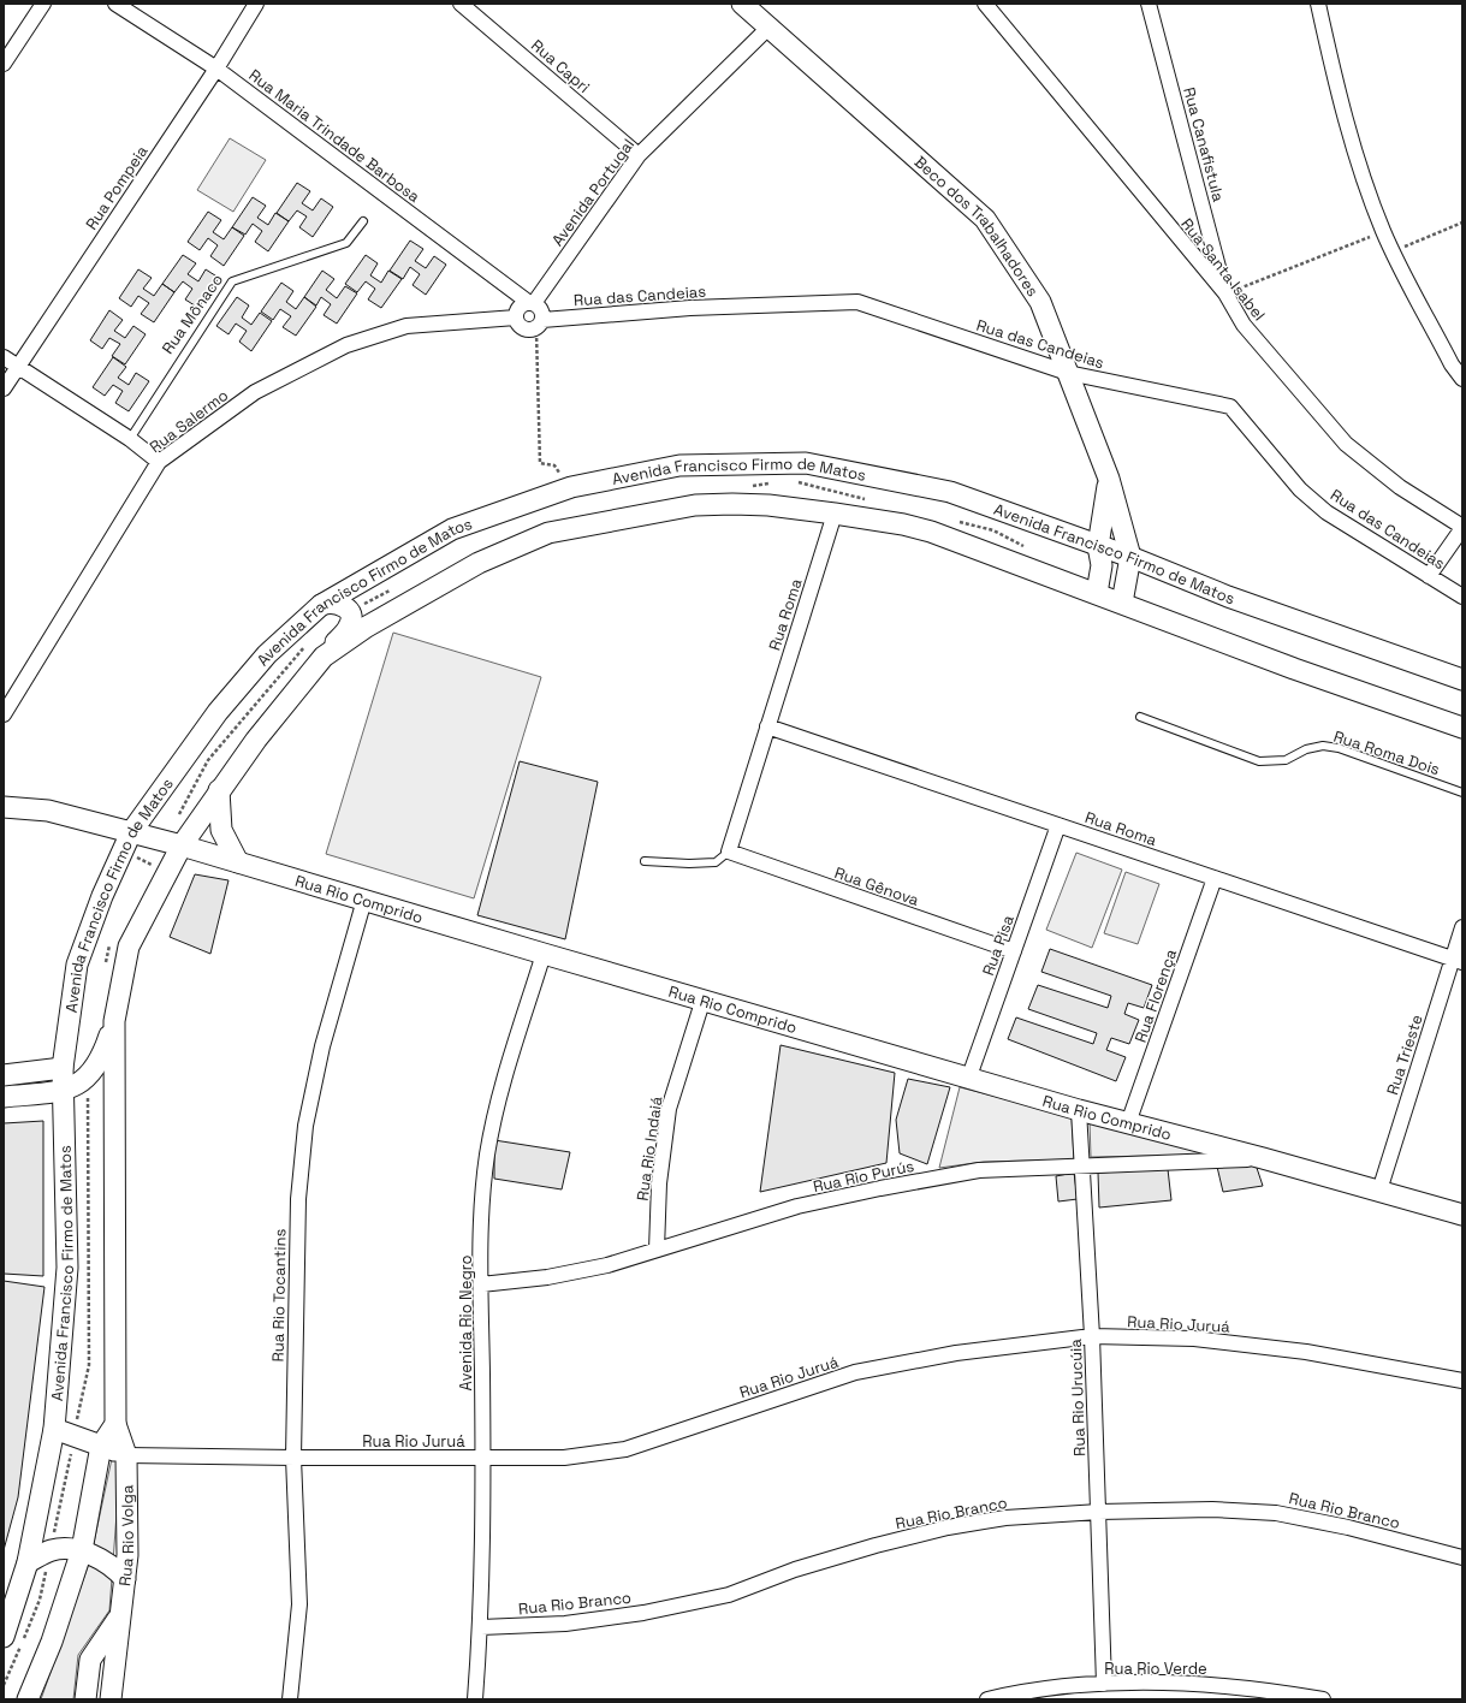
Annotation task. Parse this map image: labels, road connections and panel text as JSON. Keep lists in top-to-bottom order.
{
  "streets": {
    "street": [
      "Rua Capri",
      "Rua Maria Trindade Barbosa",
      "Rua Canafistula",
      "Rua Pompeia",
      "Avenida Portugal",
      "Beco dos Trabalhadores",
      "Rua Santa Isabel",
      "Rua das Candeias",
      "Rua Salermo",
      "Avenida Francisco Firmo de Matos",
      "Rua Roma",
      "Rua Gênova",
      "Rua Rio Comprido",
      "Rua Pisa",
      "Rua Florença",
      "Rua Trieste",
      "Rua Rio Indaiá",
      "Rua Rio Purús",
      "Rua Rio Tocantins",
      "Avenida Rio Negro",
      "Rua Rio Juruá",
      "Rua Rio Urucúia",
      "Rua Rio Branco",
      "Rua Rio Volga",
      "Rua Rio Verde"
    ],
    "lane": ["Rua Mônaco", "Rua Roma Dois"]
  },
  "crossings": [
    ["Rua Capri", "Avenida Portugal"],
    ["Rua Maria Trindade Barbosa", "Rua Pompeia"],
    ["Rua Maria Trindade Barbosa", "Avenida Portugal"],
    ["Rua Maria Trindade Barbosa", "Rua das Candeias"],
    ["Rua Maria Trindade Barbosa", "Rua Salermo"],
    ["Rua Canafistula", "Rua Santa Isabel"],
    ["Avenida Portugal", "Beco dos Trabalhadores"],
    ["Avenida Portugal", "Rua das Candeias"],
    ["Avenida Portugal", "Rua Salermo"],
    ["Beco dos Trabalhadores", "Rua das Candeias"],
    ["Beco dos Trabalhadores", "Avenida Francisco Firmo de Matos"],
    ["Rua das Candeias", "Rua Salermo"],
    ["Avenida Francisco Firmo de Matos", "Rua Roma"],
    ["Avenida Francisco Firmo de Matos", "Rua Rio Comprido"],
    ["Avenida Francisco Firmo de Matos", "Rua Rio Juruá"],
    ["Avenida Francisco Firmo de Matos", "Rua Rio Volga"],
    ["Rua Roma", "Rua Gênova"],
    ["Rua Roma", "Rua Pisa"],
    ["Rua Roma", "Rua Florença"],
    ["Rua Roma", "Rua Trieste"],
    ["Rua Gênova", "Rua Pisa"],
    ["Rua Rio Comprido", "Rua Pisa"],
    ["Rua Rio Comprido", "Rua Florença"],
    ["Rua Rio Comprido", "Rua Trieste"],
    ["Rua Rio Comprido", "Rua Rio Indaiá"],
    ["Rua Rio Comprido", "Rua Rio Purús"],
    ["Rua Rio Comprido", "Rua Rio Tocantins"],
    ["Rua Rio Comprido", "Avenida Rio Negro"],
    ["Rua Rio Comprido", "Rua Rio Urucúia"],
    ["Rua Rio Indaiá", "Rua Rio Purús"],
    ["Rua Rio Purús", "Avenida Rio Negro"],
    ["Rua Rio Purús", "Rua Rio Urucúia"],
    ["Rua Rio Tocantins", "Rua Rio Juruá"],
    ["Avenida Rio Negro", "Rua Rio Juruá"],
    ["Avenida Rio Negro", "Rua Rio Branco"],
    ["Rua Rio Juruá", "Rua Rio Urucúia"],
    ["Rua Rio Juruá", "Rua Rio Volga"],
    ["Rua Rio Urucúia", "Rua Rio Branco"],
    ["Rua Rio Urucúia", "Rua Rio Verde"]
  ]
}
